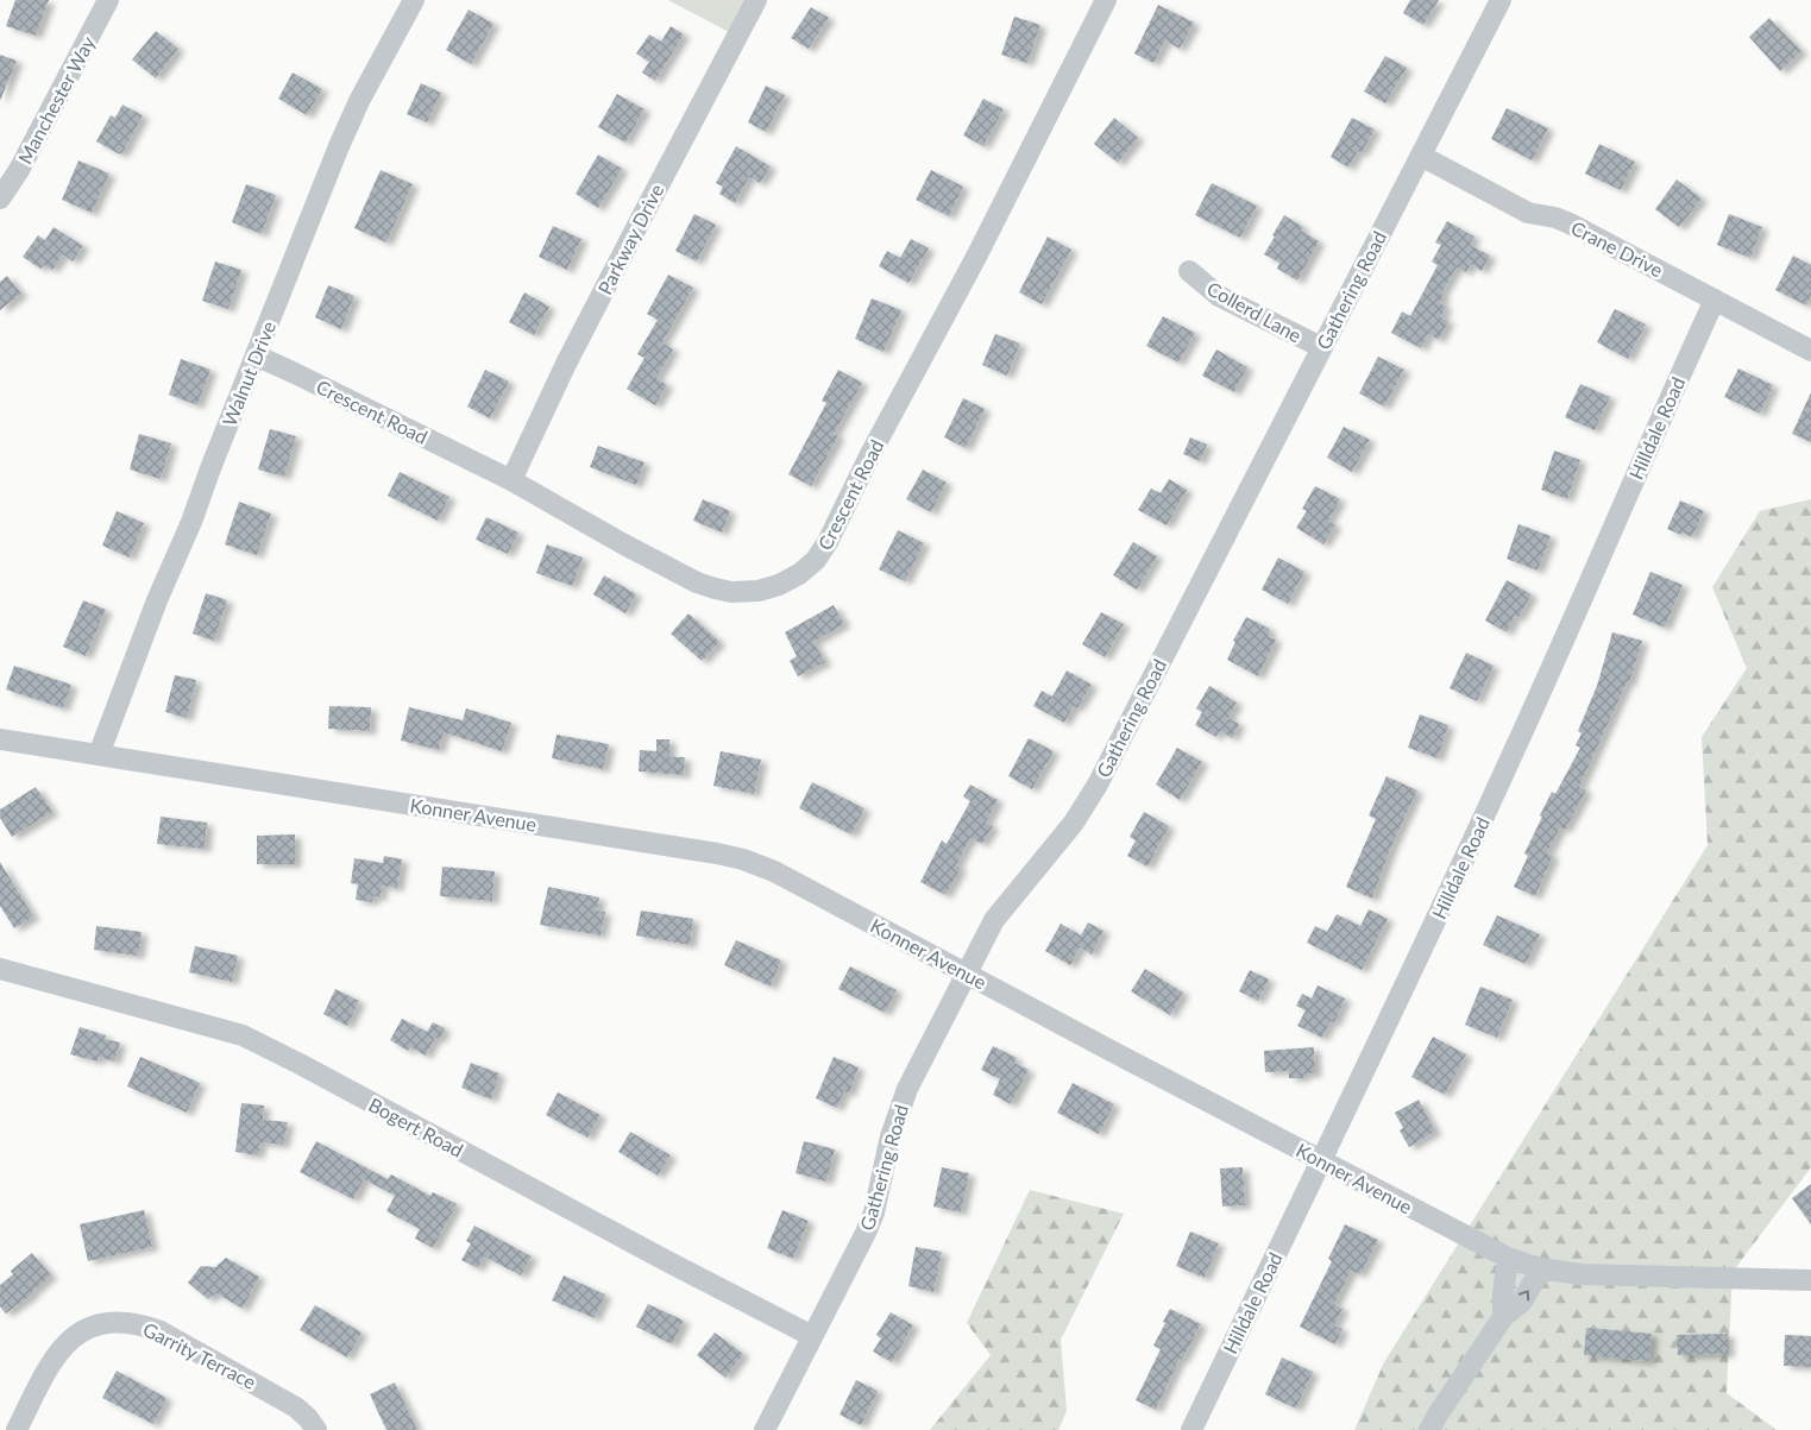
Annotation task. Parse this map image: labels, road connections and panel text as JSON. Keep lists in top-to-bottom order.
{
  "streets": {
    "street": [
      "Manchester Way",
      "Parkway Drive",
      "Crane Drive",
      "Gathering Road",
      "Collerd Lane",
      "Walnut Drive",
      "Crescent Road",
      "Hilldale Road",
      "Konner Avenue",
      "Bogert Road",
      "Garrity Terrace"
    ]
  },
  "crossings": [
    ["Parkway Drive", "Crescent Road"],
    ["Crane Drive", "Gathering Road"],
    ["Crane Drive", "Hilldale Road"],
    ["Gathering Road", "Collerd Lane"],
    ["Gathering Road", "Konner Avenue"],
    ["Gathering Road", "Bogert Road"],
    ["Walnut Drive", "Crescent Road"],
    ["Walnut Drive", "Konner Avenue"],
    ["Hilldale Road", "Konner Avenue"]
  ]
}
